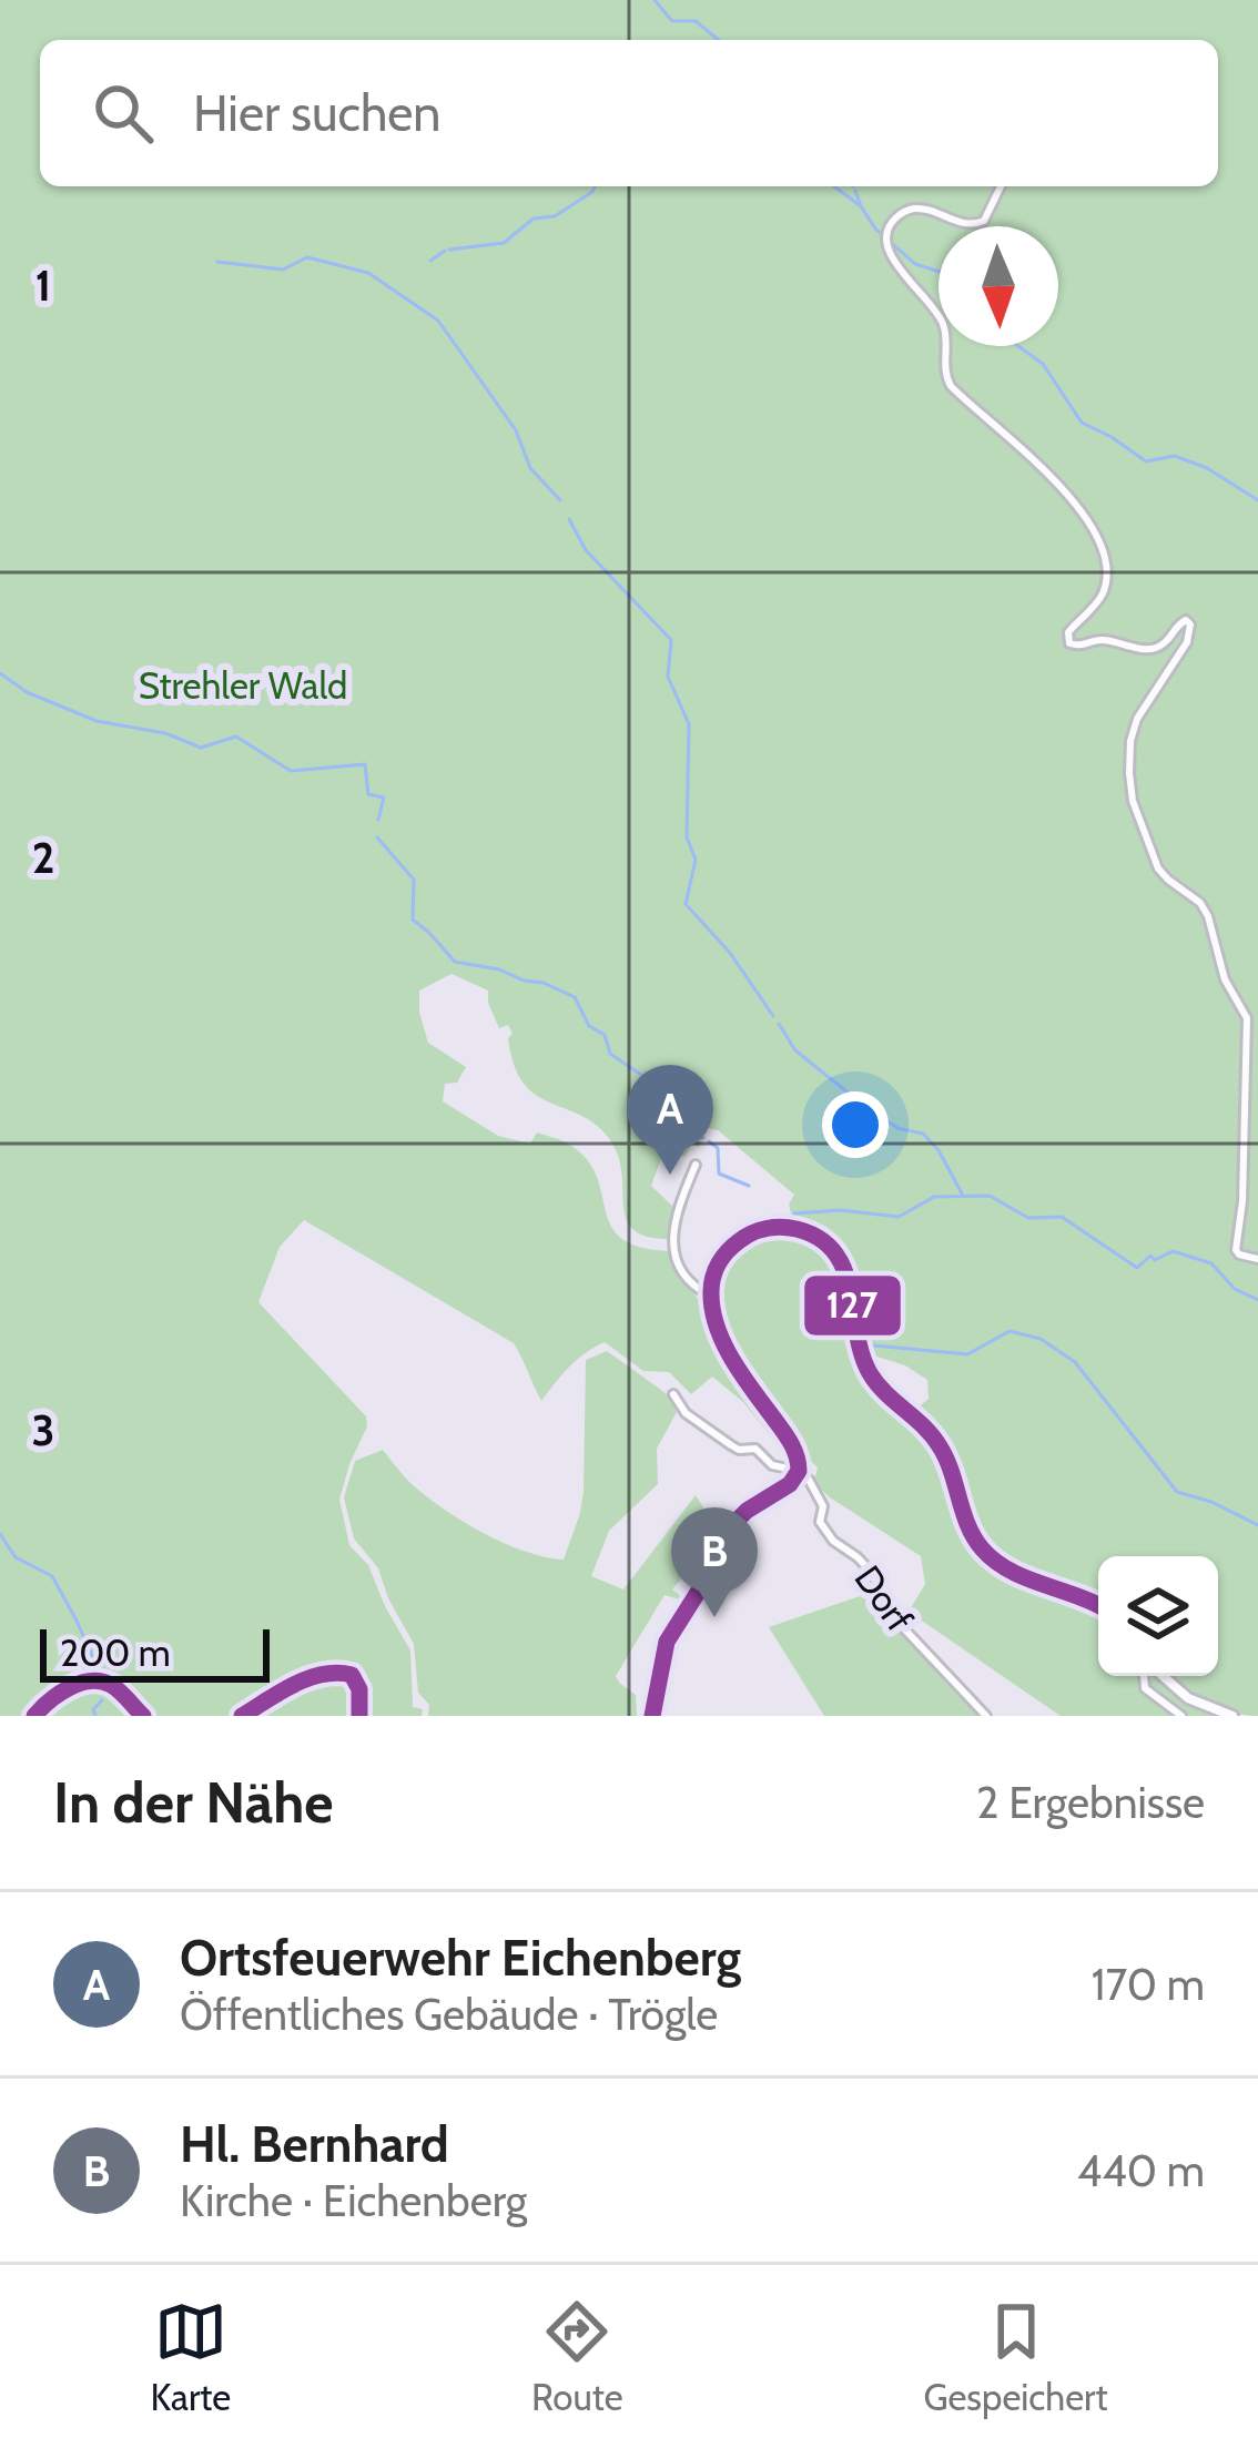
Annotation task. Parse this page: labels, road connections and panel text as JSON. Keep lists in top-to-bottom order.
{
  "streets": {
    "street": ["Dorf"]
  },
  "parks": ["Strehler Wald"],
  "lines": ["transit line 127"],
  "scale_bar": "200 m",
  "north": "bottom",
  "page": {
    "search": "Hier suchen",
    "pins": ["A", "B"],
    "scale": "200 m",
    "heading": ["In der Nähe", "2 Ergebnisse"],
    "list": [
      {
        "mark": "A",
        "name": "Ortsfeuerwehr Eichenberg",
        "note": "Öffentliches Gebäude · Trögle",
        "value": "170 m"
      },
      {
        "mark": "B",
        "name": "Hl. Bernhard",
        "note": "Kirche · Eichenberg",
        "value": "440 m"
      }
    ],
    "nav": ["Karte", "Route", "Gespeichert"]
  },
  "grid": {
    "rows": ["1", "2", "3"]
  }
}
